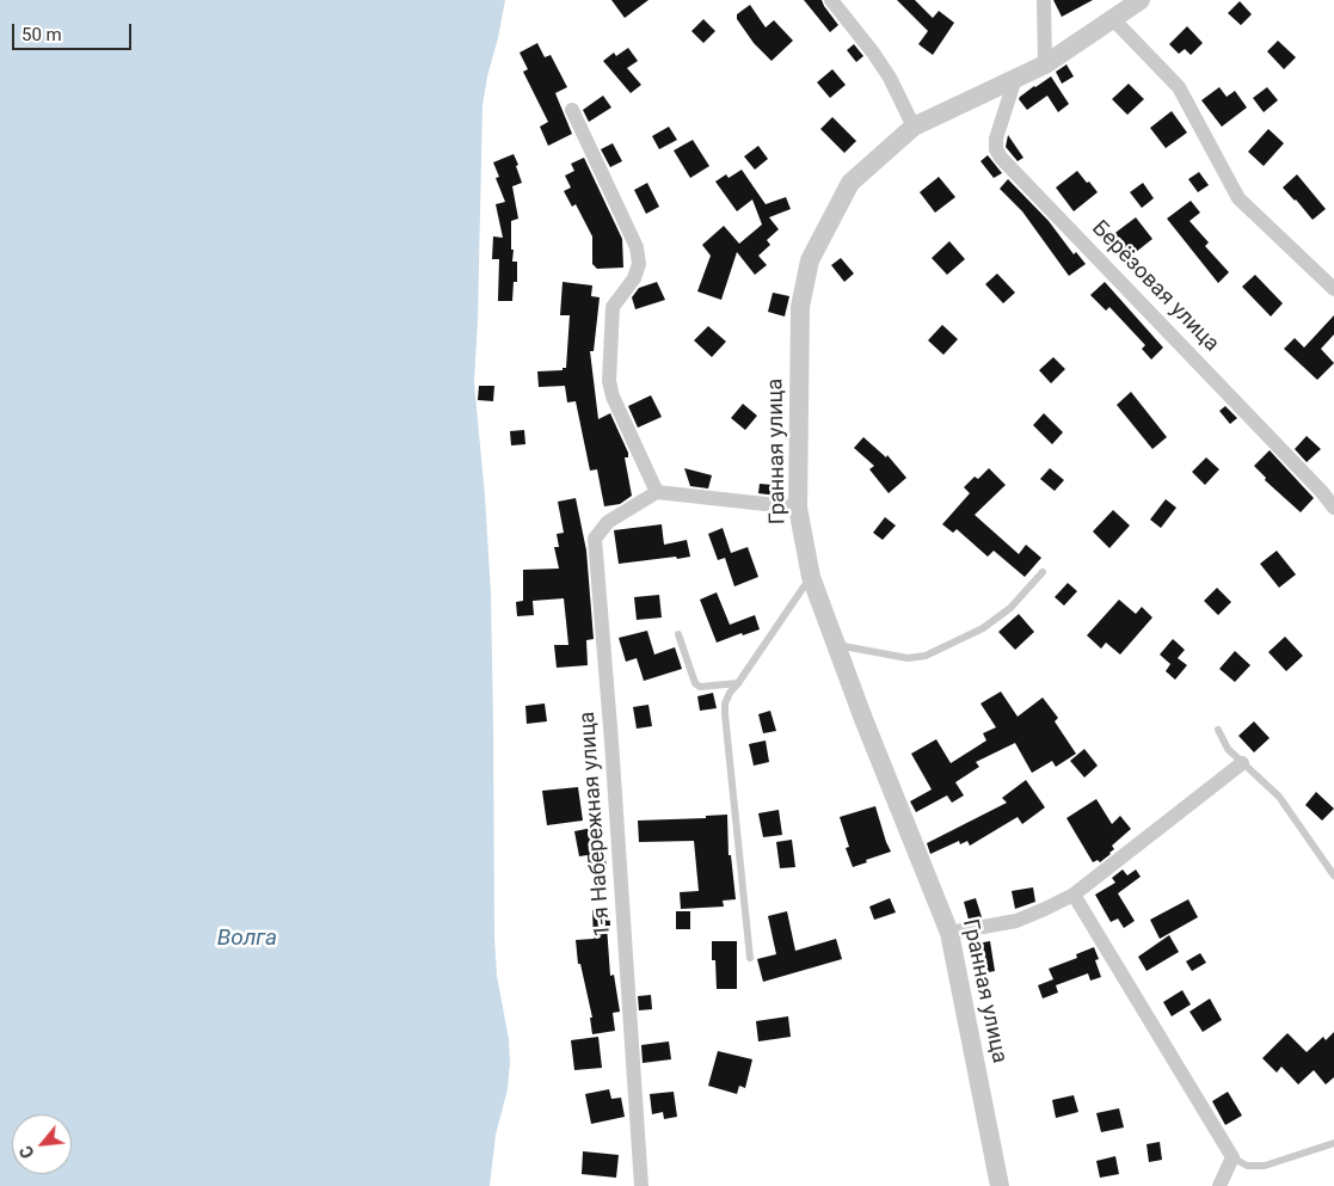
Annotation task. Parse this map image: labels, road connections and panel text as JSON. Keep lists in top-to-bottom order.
{
  "streets": {
    "street": ["Берёзовая улица", "Гранная улица", "1-я Набережная улица"]
  },
  "crossings": [
    ["Берёзовая улица", "Гранная улица"]
  ],
  "water": ["Волга"],
  "scale_bar": "50 m",
  "north": "bottom left"
}
